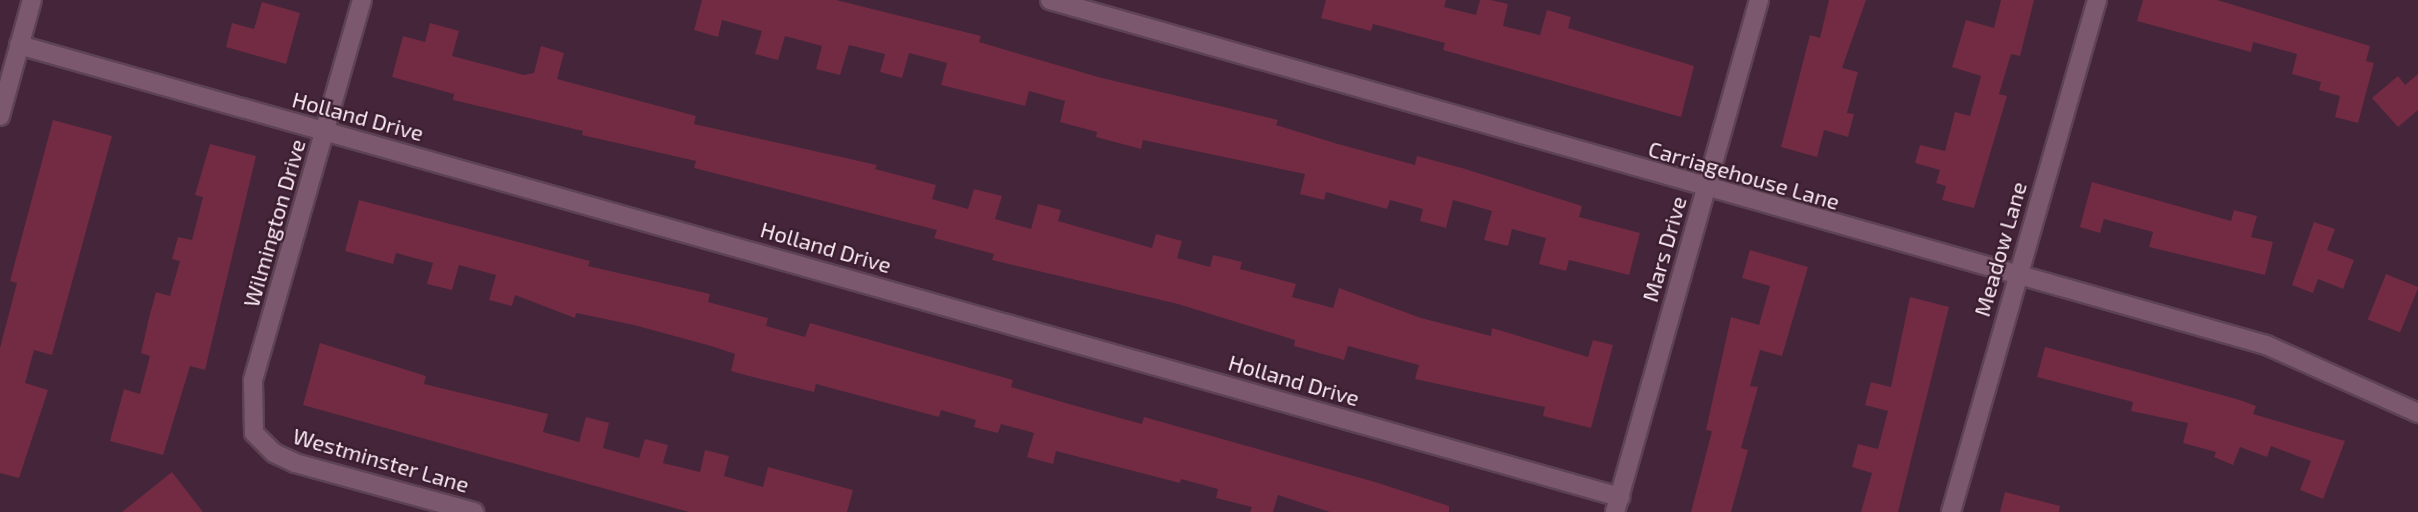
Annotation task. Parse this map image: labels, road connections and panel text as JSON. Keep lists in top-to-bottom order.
{
  "streets": {
    "street": [
      "Holland Drive",
      "Carriagehouse Lane",
      "Wilmington Drive",
      "Mars Drive",
      "Meadow Lane",
      "Westminster Lane"
    ]
  },
  "crossings": [
    ["Holland Drive", "Wilmington Drive"],
    ["Holland Drive", "Mars Drive"],
    ["Carriagehouse Lane", "Mars Drive"],
    ["Carriagehouse Lane", "Meadow Lane"],
    ["Wilmington Drive", "Westminster Lane"]
  ]
}
